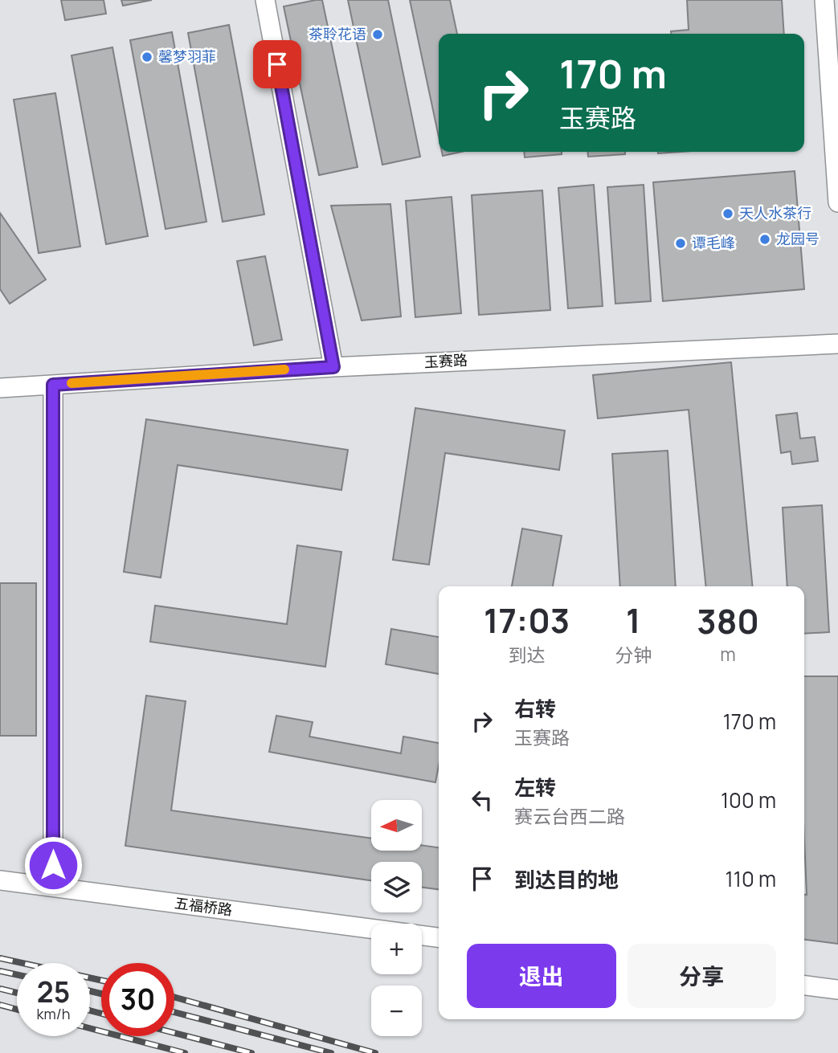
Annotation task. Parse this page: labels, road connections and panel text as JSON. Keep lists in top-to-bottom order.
{
  "streets": {
    "street": ["玉赛路", "五福桥路"]
  },
  "places": [
    "茶聆花语",
    "馨梦羽菲",
    "天人水茶行",
    "龙园号",
    "谭毛峰"
  ],
  "north": "left",
  "page": {
    "turn": ["170 m", "玉赛路"],
    "eta": [
      "17:03",
      "到达",
      "1",
      "分钟",
      "380",
      "m"
    ],
    "list": [
      {
        "name": "右转",
        "note": "玉赛路",
        "value": "170 m"
      },
      {
        "name": "左转",
        "note": "赛云台西二路",
        "value": "100 m"
      },
      {
        "name": "到达目的地",
        "value": "110 m"
      }
    ],
    "map_buttons": ["+", "−"],
    "buttons": ["退出", "分享"],
    "speed": "25 km/h",
    "limit": "30"
  }
}
